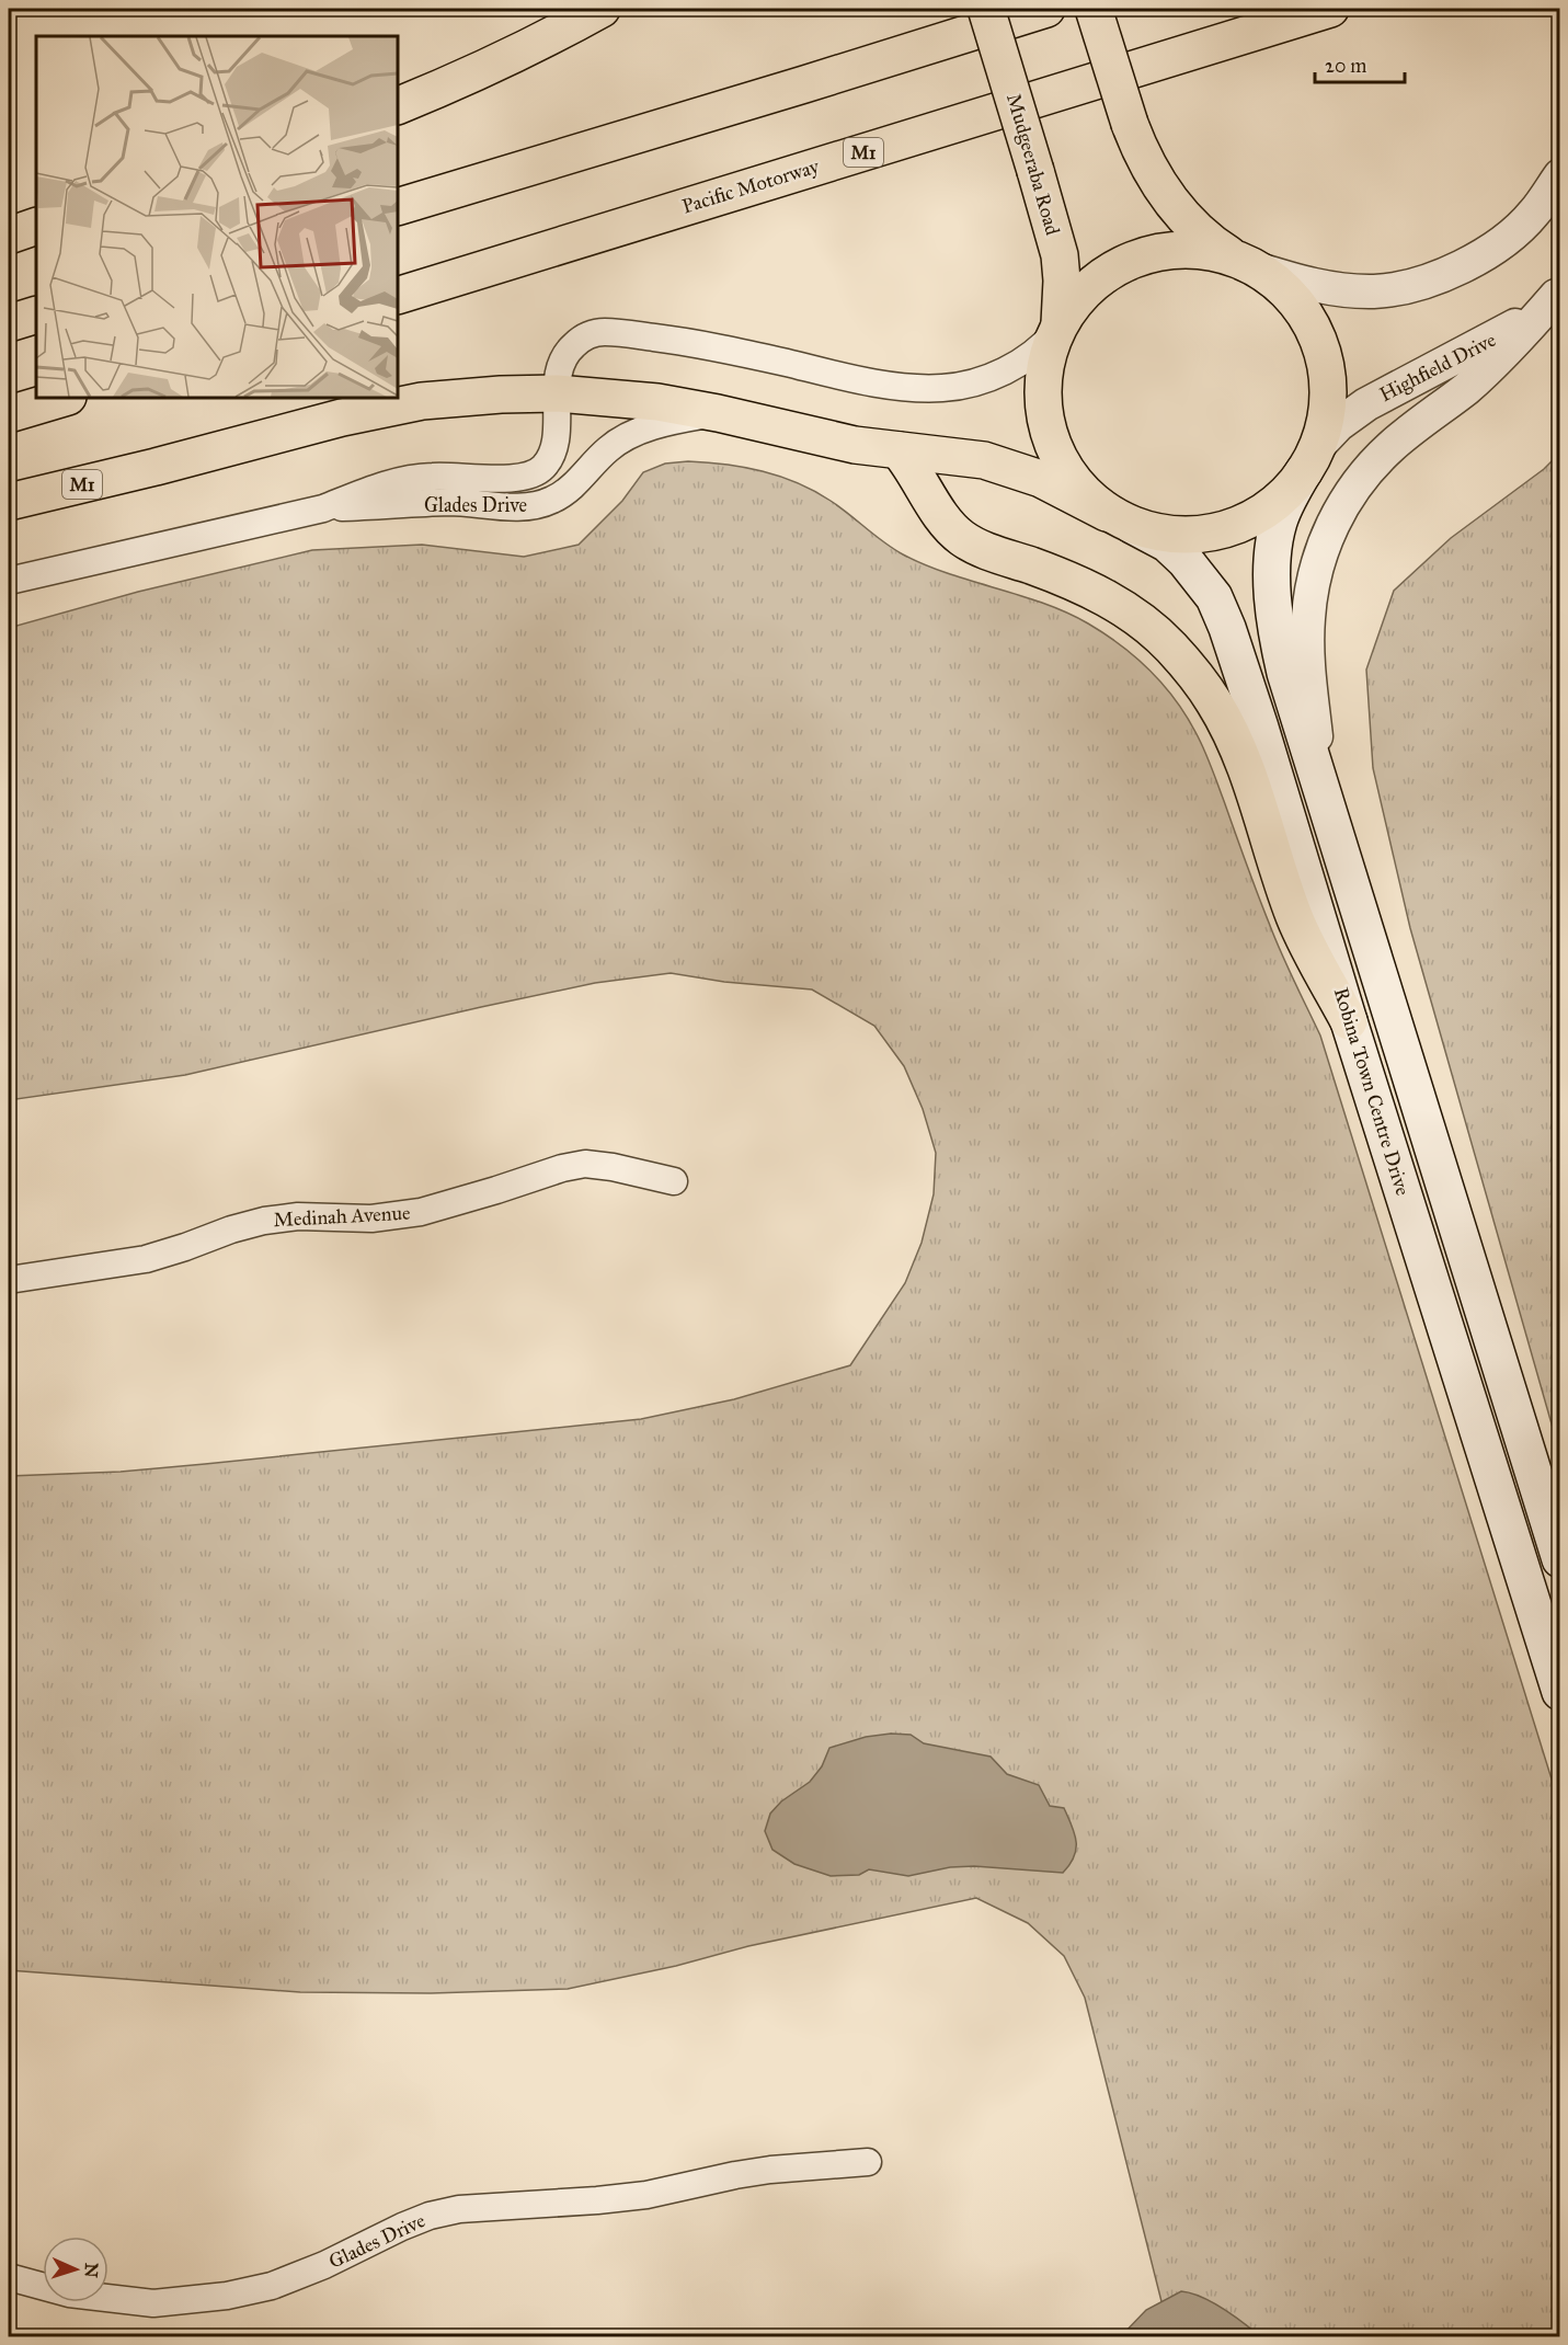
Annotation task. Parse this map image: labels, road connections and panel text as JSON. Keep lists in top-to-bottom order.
{
  "streets": {
    "main road": [
      "M1",
      "Mudgeeraba Road",
      "Pacific Motorway",
      "Robina Town Centre Drive"
    ],
    "street": ["Highfield Drive", "Glades Drive", "Medinah Avenue"]
  },
  "crossings": [
    ["M1", "Glades Drive"],
    ["M1", "Robina Town Centre Drive"],
    ["Mudgeeraba Road", "Glades Drive"],
    ["Highfield Drive", "Robina Town Centre Drive"]
  ],
  "scale_bar": "20 m",
  "north": "right"
}
